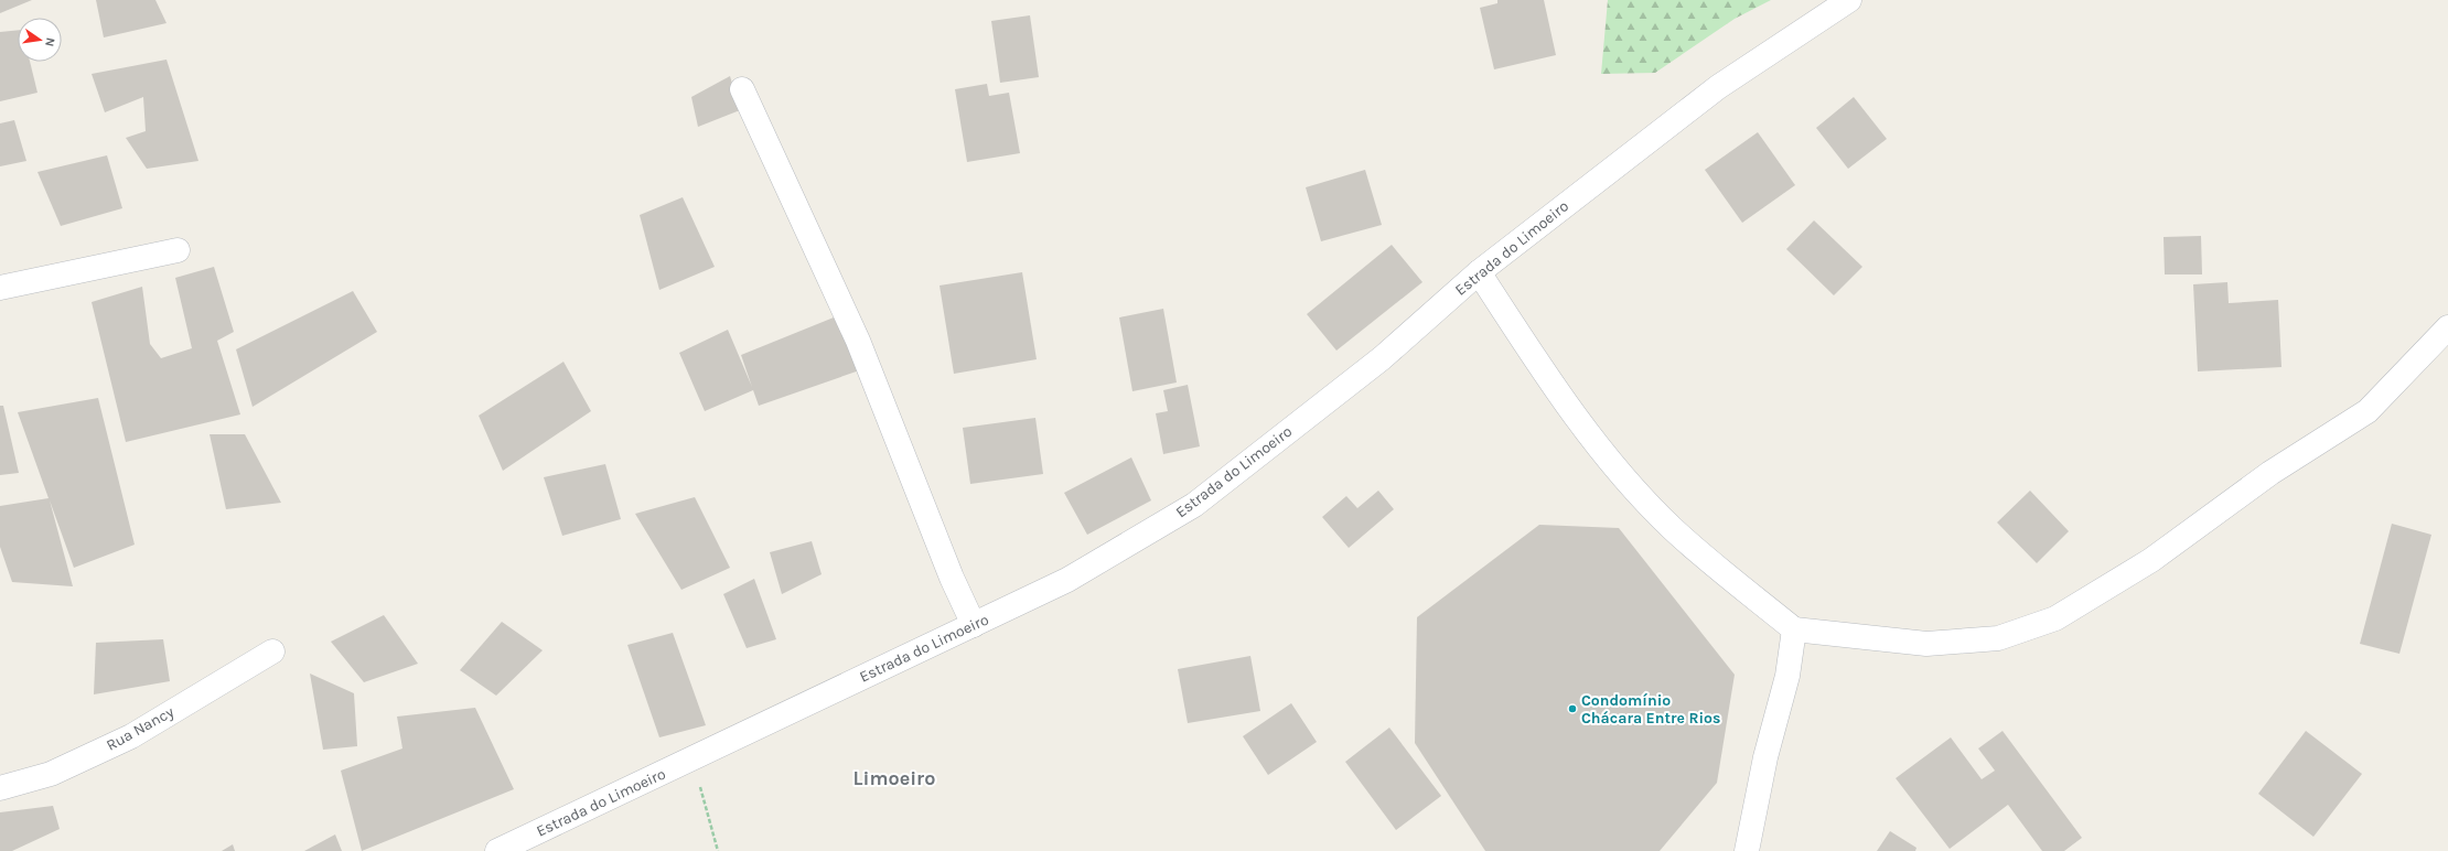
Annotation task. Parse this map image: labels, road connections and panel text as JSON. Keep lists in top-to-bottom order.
{
  "streets": {
    "street": ["Estrada do Limoeiro", "Rua Nancy"]
  },
  "districts": ["Limoeiro"],
  "places": ["Condomínio Chácara Entre Rios"],
  "north": "right"
}
